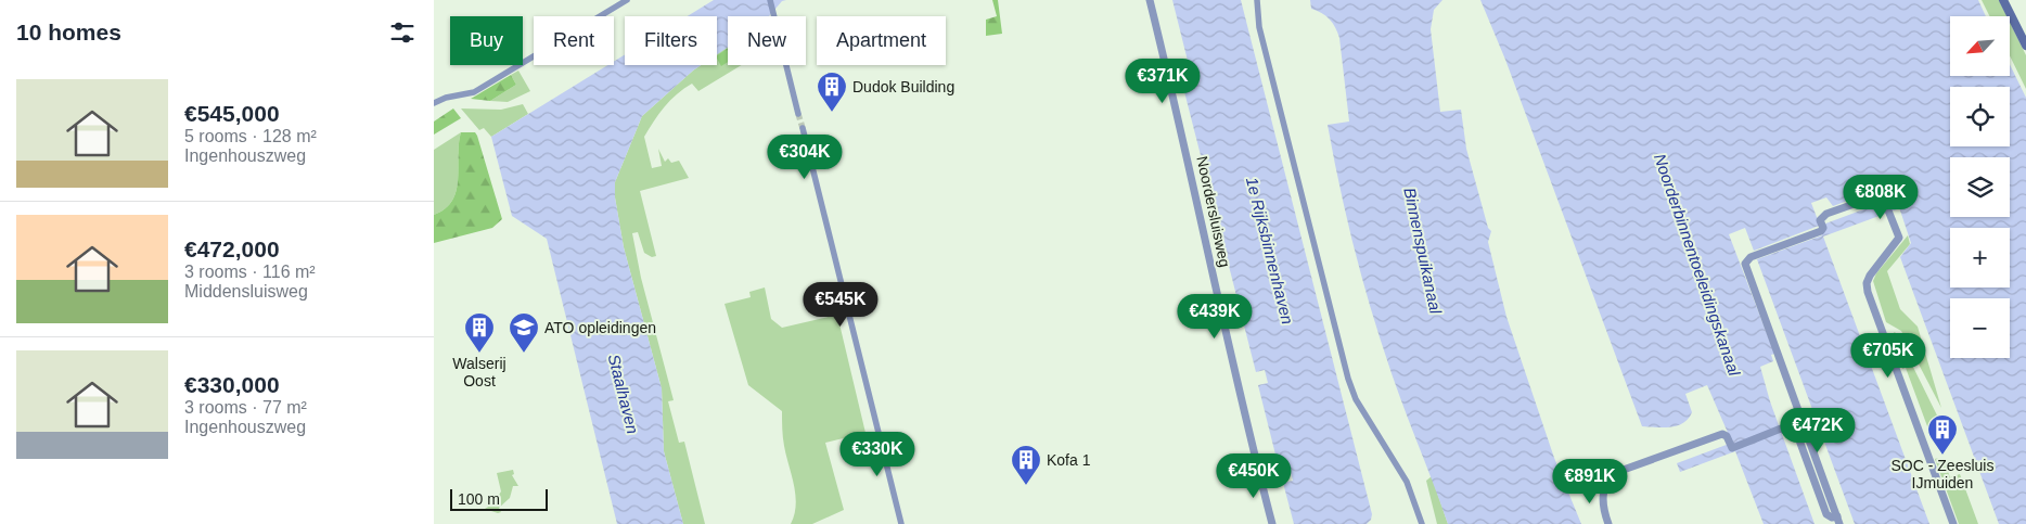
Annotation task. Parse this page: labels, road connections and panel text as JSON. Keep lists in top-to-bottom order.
{
  "streets": {
    "street": ["Noordersluisweg"]
  },
  "water": [
    "1e Rijksbinnenhaven",
    "Binnenspuikanaal",
    "Noorderbinnentoeleidingskanaal",
    "Staalhaven"
  ],
  "places": {
    "building": [
      "Dudok Building",
      "Walserij Oost",
      "SOC - Zeesluis IJmuiden",
      "Kofa 1"
    ],
    "school or university": ["ATO opleidingen"]
  },
  "scale_bar": "100 m",
  "north": "bottom left",
  "page": {
    "heading": "10 homes",
    "map_buttons": ["+", "−"],
    "chip": [
      "Buy",
      "Rent",
      "Filters",
      "New",
      "Apartment"
    ],
    "price": [
      "€371K",
      "€304K",
      "€808K",
      "€545K",
      "€439K",
      "€705K",
      "€472K",
      "€330K",
      "€450K",
      "€891K"
    ],
    "list": [
      {
        "name": "€545,000",
        "note": "5 rooms · 128 m² · Ingenhouszweg"
      },
      {
        "name": "€472,000",
        "note": "3 rooms · 116 m² · Middensluisweg"
      },
      {
        "name": "€330,000",
        "note": "3 rooms · 77 m² · Ingenhouszweg"
      }
    ],
    "scale": "100 m"
  }
}
